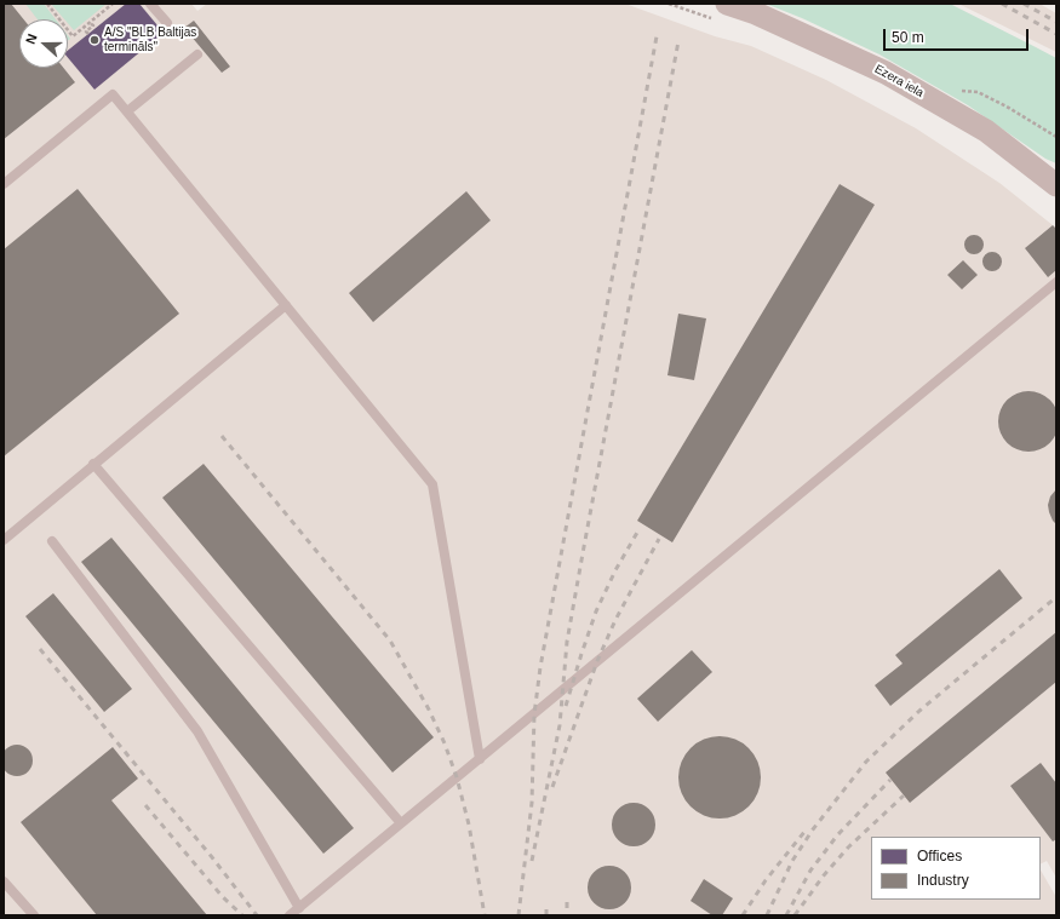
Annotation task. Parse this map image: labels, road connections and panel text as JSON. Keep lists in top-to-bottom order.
{
  "streets": {
    "street": ["Ezera iela"]
  },
  "places": ["A/S \"BLB Baltijas termināls\""],
  "legend": ["Offices", "Industry"],
  "scale_bar": "50 m",
  "north": "left"
}
